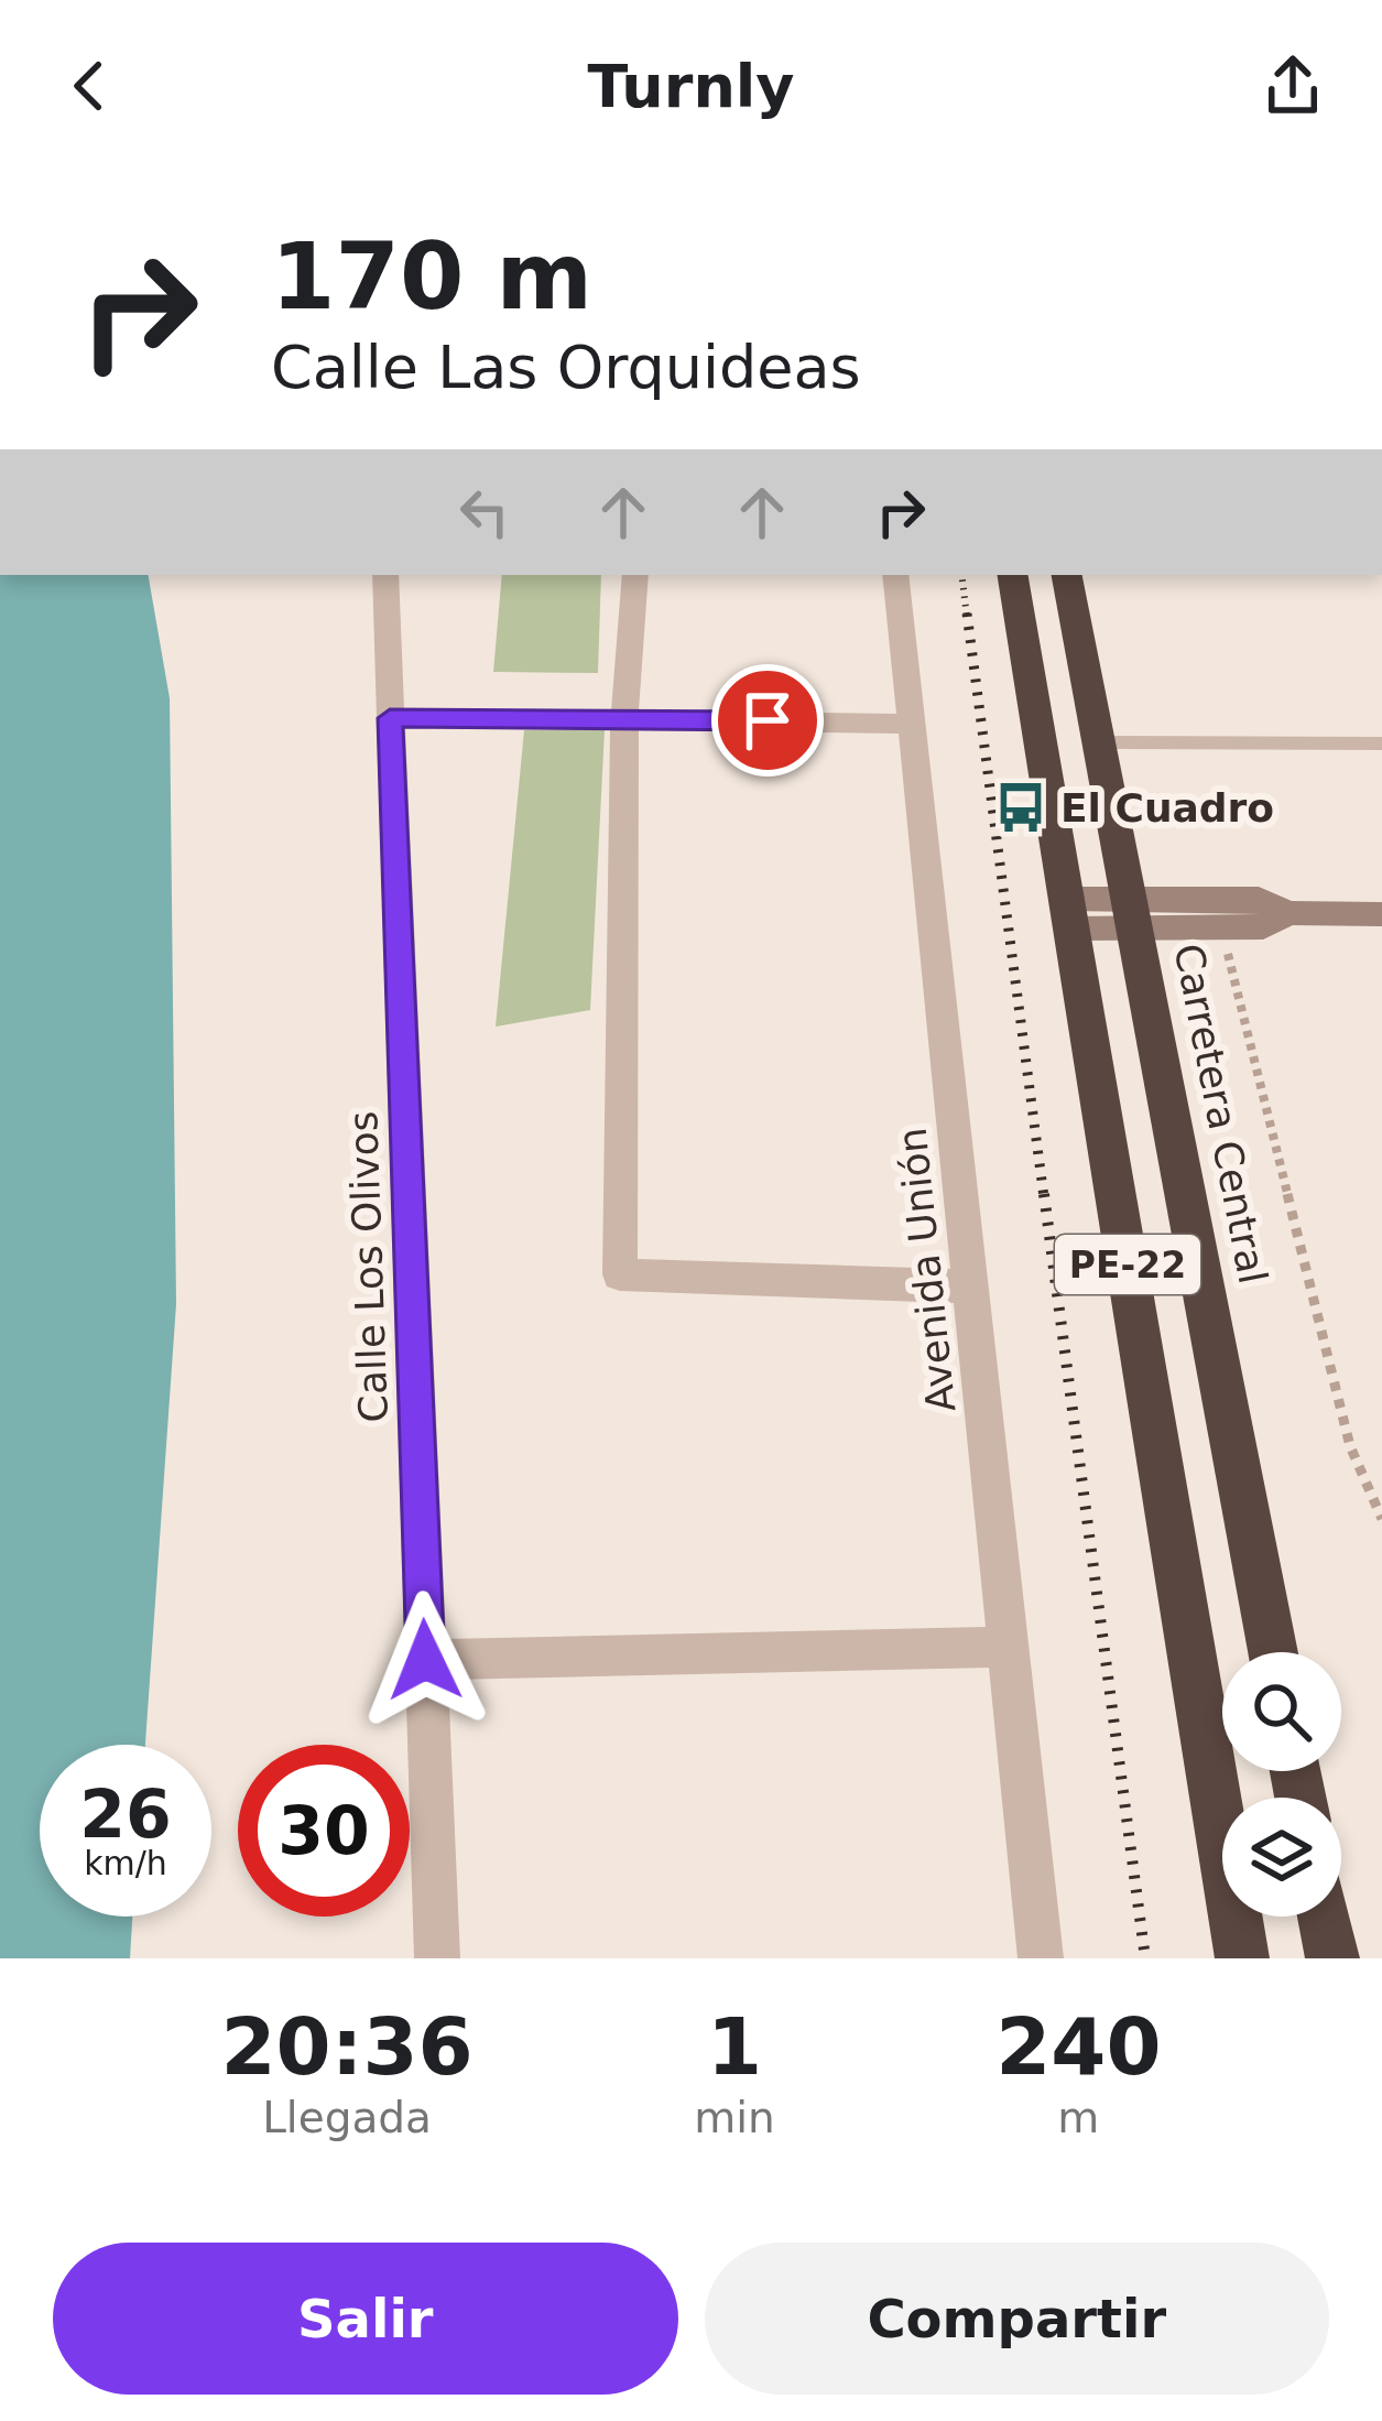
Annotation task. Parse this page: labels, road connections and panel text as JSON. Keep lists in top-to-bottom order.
{
  "streets": {
    "highway": ["Carretera Central", "PE-22"],
    "street": ["Calle Los Olivos", "Avenida Unión"]
  },
  "places": {
    "bus stop": ["El Cuadro"]
  },
  "page": {
    "header": "Turnly",
    "turn": ["170 m", "Calle Las Orquideas"],
    "speed": "26 km/h",
    "limit": "30",
    "eta": [
      "20:36",
      "Llegada",
      "1",
      "min",
      "240",
      "m"
    ],
    "buttons": ["Salir", "Compartir"]
  }
}
